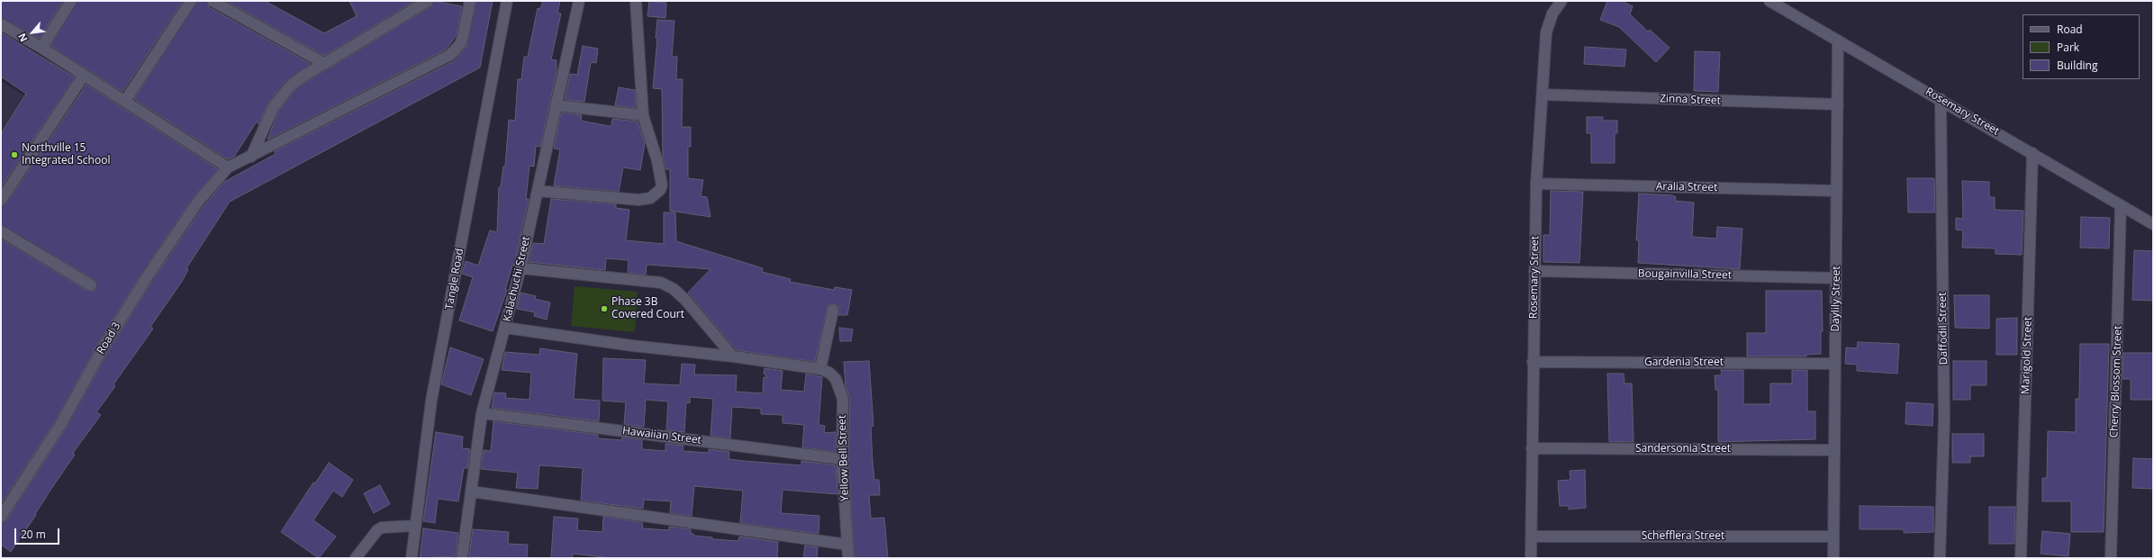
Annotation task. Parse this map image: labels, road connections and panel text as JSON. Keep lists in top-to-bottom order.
{
  "streets": {
    "street": [
      "Zinna Street",
      "Rosemary Street",
      "Aralia Street",
      "Bougainvilla Street",
      "Tangle Road",
      "Kalachuchi Street",
      "Daylily Street",
      "Daffodil Street",
      "Road 3",
      "Marigold Street",
      "Gardenia Street",
      "Cherry Blossom Street",
      "Hawaiian Street",
      "Sandersonia Street",
      "Yellow Bell Street",
      "Schefflera Street"
    ]
  },
  "crossings": [
    ["Zinna Street", "Rosemary Street"],
    ["Zinna Street", "Daylily Street"],
    ["Rosemary Street", "Aralia Street"],
    ["Rosemary Street", "Bougainvilla Street"],
    ["Rosemary Street", "Daylily Street"],
    ["Rosemary Street", "Daffodil Street"],
    ["Rosemary Street", "Marigold Street"],
    ["Rosemary Street", "Gardenia Street"],
    ["Rosemary Street", "Cherry Blossom Street"],
    ["Rosemary Street", "Sandersonia Street"],
    ["Rosemary Street", "Schefflera Street"],
    ["Aralia Street", "Daylily Street"],
    ["Bougainvilla Street", "Daylily Street"],
    ["Kalachuchi Street", "Hawaiian Street"],
    ["Daylily Street", "Gardenia Street"],
    ["Daylily Street", "Sandersonia Street"],
    ["Daylily Street", "Schefflera Street"],
    ["Hawaiian Street", "Yellow Bell Street"]
  ],
  "places": ["Northville 15 Integrated School", "Phase 3B Covered Court"],
  "legend": ["Road", "Park", "Building"],
  "scale_bar": "20 m",
  "north": "bottom left"
}
